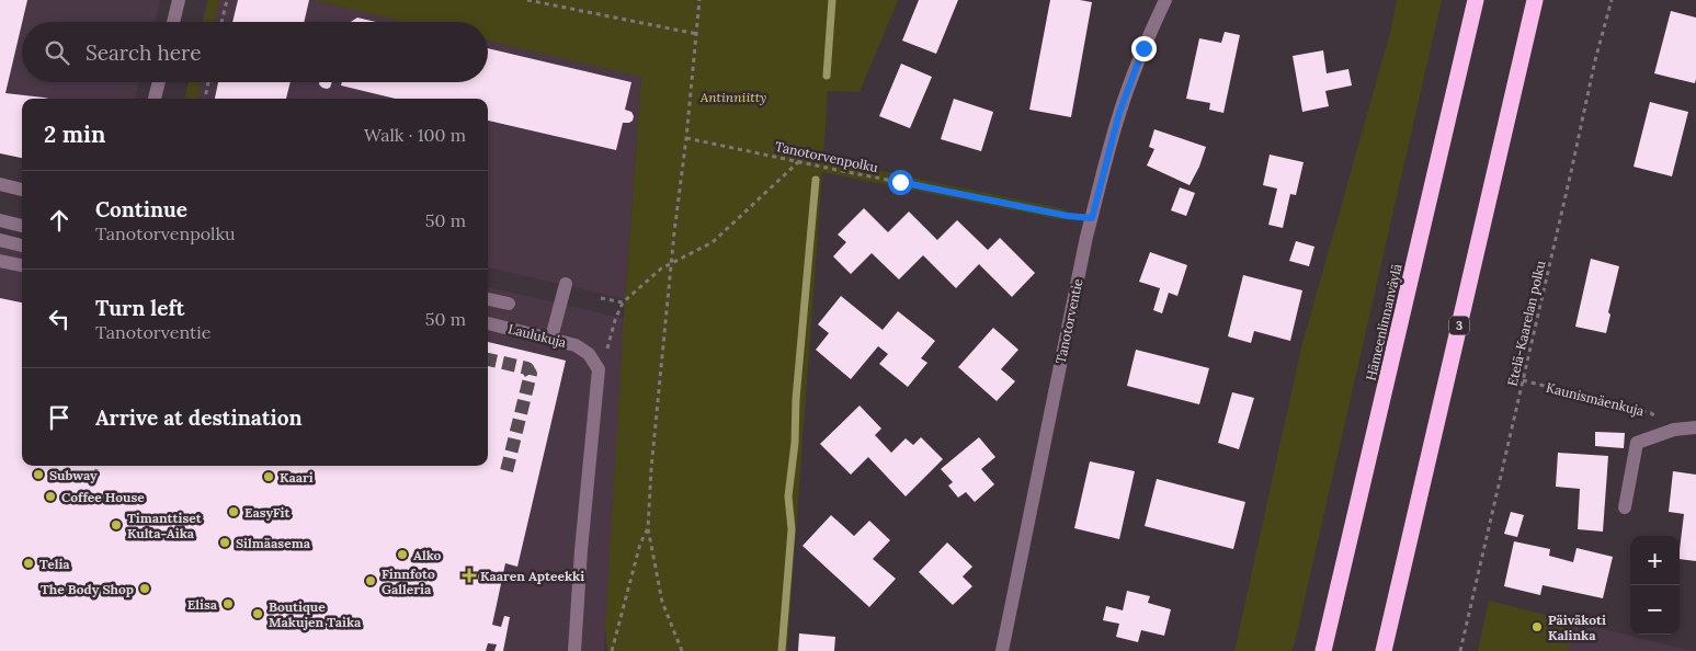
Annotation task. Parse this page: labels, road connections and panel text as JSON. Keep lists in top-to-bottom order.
{
  "streets": {
    "highway": ["Hämeenlinnanväylä", "3"],
    "street": ["Tanotorventie", "Laulukuja"],
    "path": ["Tanotorvenpolku", "Etelä-Kaarelan polku", "Kaunismäenkuja"]
  },
  "crossings": [
    ["Tanotorvenpolku", "Tanotorventie"],
    ["Etelä-Kaarelan polku", "Kaunismäenkuja"]
  ],
  "parks": ["Antinniitty"],
  "places": {
    "other": [
      "Subway",
      "Kaari",
      "Coffee House",
      "EasyFit",
      "Timanttiset Kulta-Aika",
      "Silmäasema",
      "Alko",
      "Telia",
      "Finnfoto Galleria",
      "The Body Shop",
      "Elisa",
      "Boutique Makujen Taika",
      "Päiväkoti Kalinka"
    ],
    "health": ["Kaaren Apteekki"]
  },
  "page": {
    "search": "Search here",
    "heading": ["2 min", "Walk · 100 m"],
    "list": [
      ["Continue", "Tanotorvenpolku", "50 m"],
      ["Turn left", "Tanotorventie", "50 m"],
      "Arrive at destination"
    ],
    "map_buttons": ["+", "−"]
  }
}
